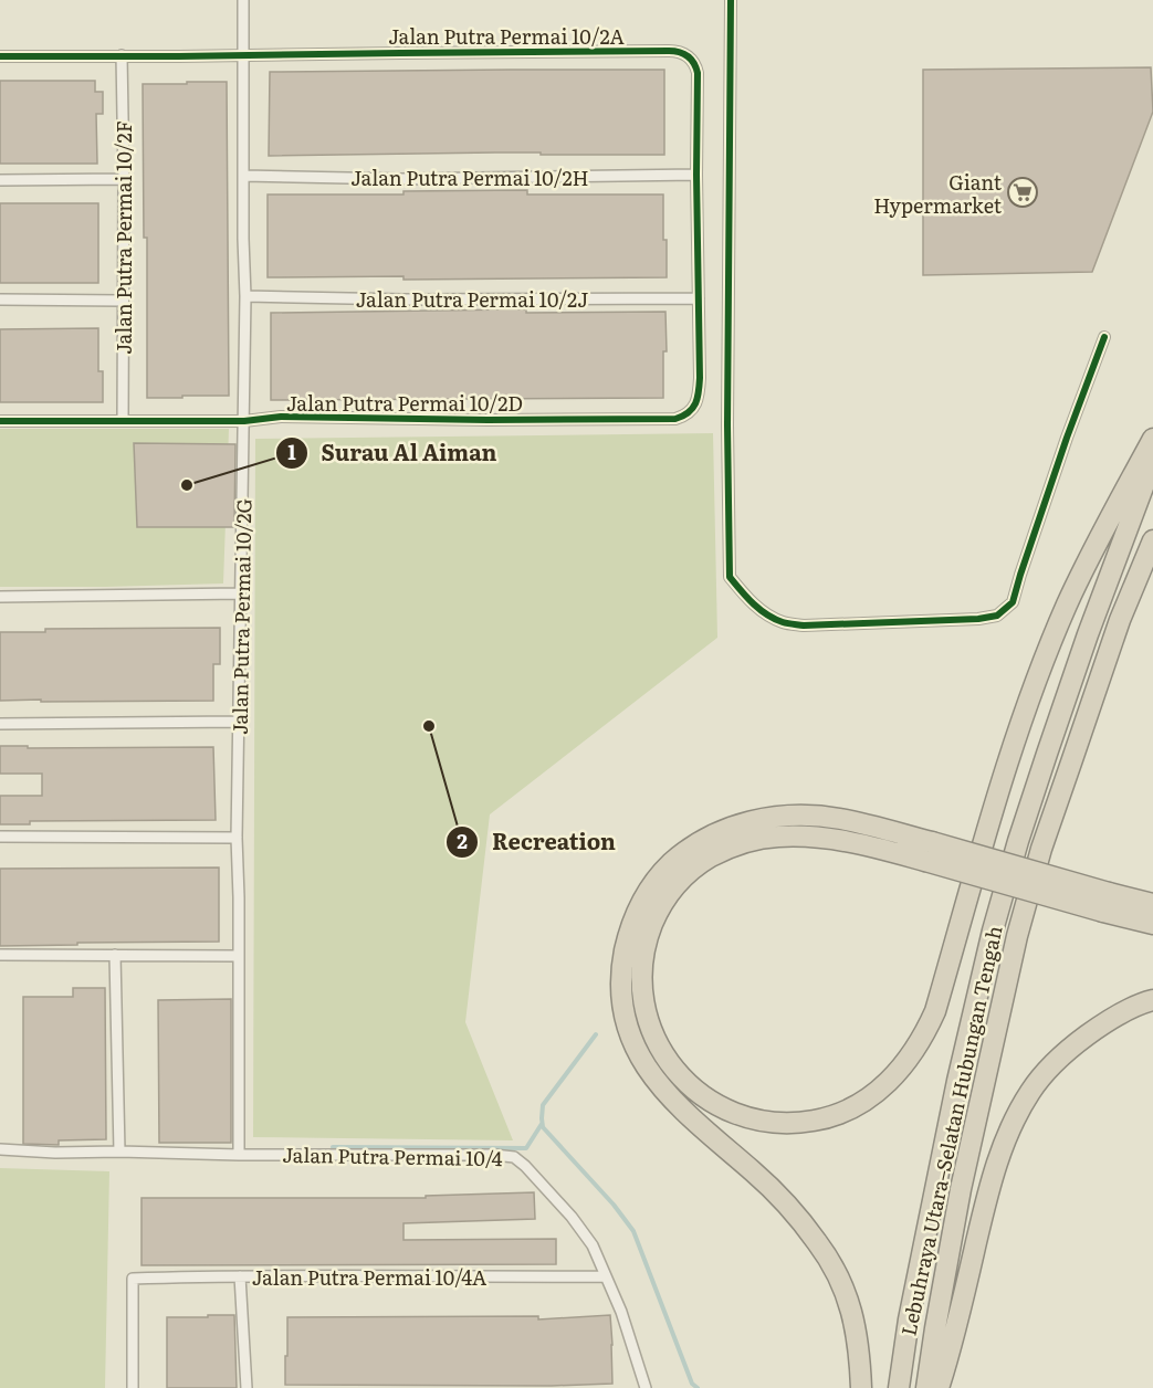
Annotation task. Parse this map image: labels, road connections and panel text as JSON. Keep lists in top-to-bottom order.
{
  "streets": {
    "highway": ["Lebuhraya Utara–Selatan Hubungan Tengah"],
    "street": [
      "Jalan Putra Permai 10/2A",
      "Jalan Putra Permai 10/2H",
      "Jalan Putra Permai 10/2F",
      "Jalan Putra Permai 10/2J",
      "Jalan Putra Permai 10/2D",
      "Jalan Putra Permai 10/2G",
      "Jalan Putra Permai 10/4",
      "Jalan Putra Permai 10/4A"
    ]
  },
  "crossings": [
    ["Jalan Putra Permai 10/2A", "Jalan Putra Permai 10/2H"],
    ["Jalan Putra Permai 10/2A", "Jalan Putra Permai 10/2F"],
    ["Jalan Putra Permai 10/2A", "Jalan Putra Permai 10/2J"],
    ["Jalan Putra Permai 10/2A", "Jalan Putra Permai 10/2D"],
    ["Jalan Putra Permai 10/2A", "Jalan Putra Permai 10/2G"],
    ["Jalan Putra Permai 10/2H", "Jalan Putra Permai 10/2G"],
    ["Jalan Putra Permai 10/2F", "Jalan Putra Permai 10/2D"],
    ["Jalan Putra Permai 10/2J", "Jalan Putra Permai 10/2G"],
    ["Jalan Putra Permai 10/2D", "Jalan Putra Permai 10/2G"],
    ["Jalan Putra Permai 10/2G", "Jalan Putra Permai 10/4"],
    ["Jalan Putra Permai 10/4", "Jalan Putra Permai 10/4A"]
  ],
  "places": {
    "supermarket": ["Giant Hypermarket"],
    "other": ["Surau Al Aiman", "Recreation"]
  }
}
